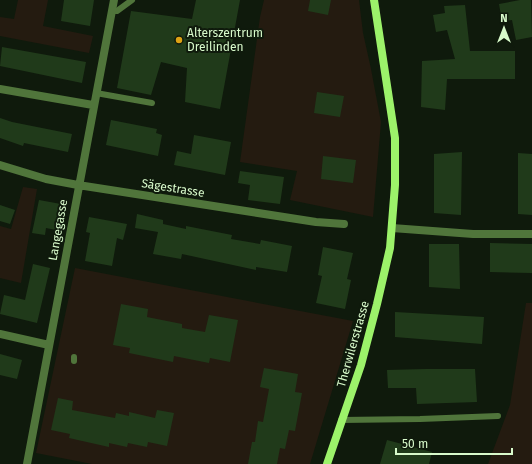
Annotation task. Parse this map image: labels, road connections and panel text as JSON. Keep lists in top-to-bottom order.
{
  "streets": {
    "main road": ["Therwilerstrasse"],
    "street": ["Sägestrasse", "Langegasse"]
  },
  "crossings": [
    ["Sägestrasse", "Langegasse"]
  ],
  "places": ["Alterszentrum Dreilinden"],
  "scale_bar": "50 m",
  "north": "top"
}
